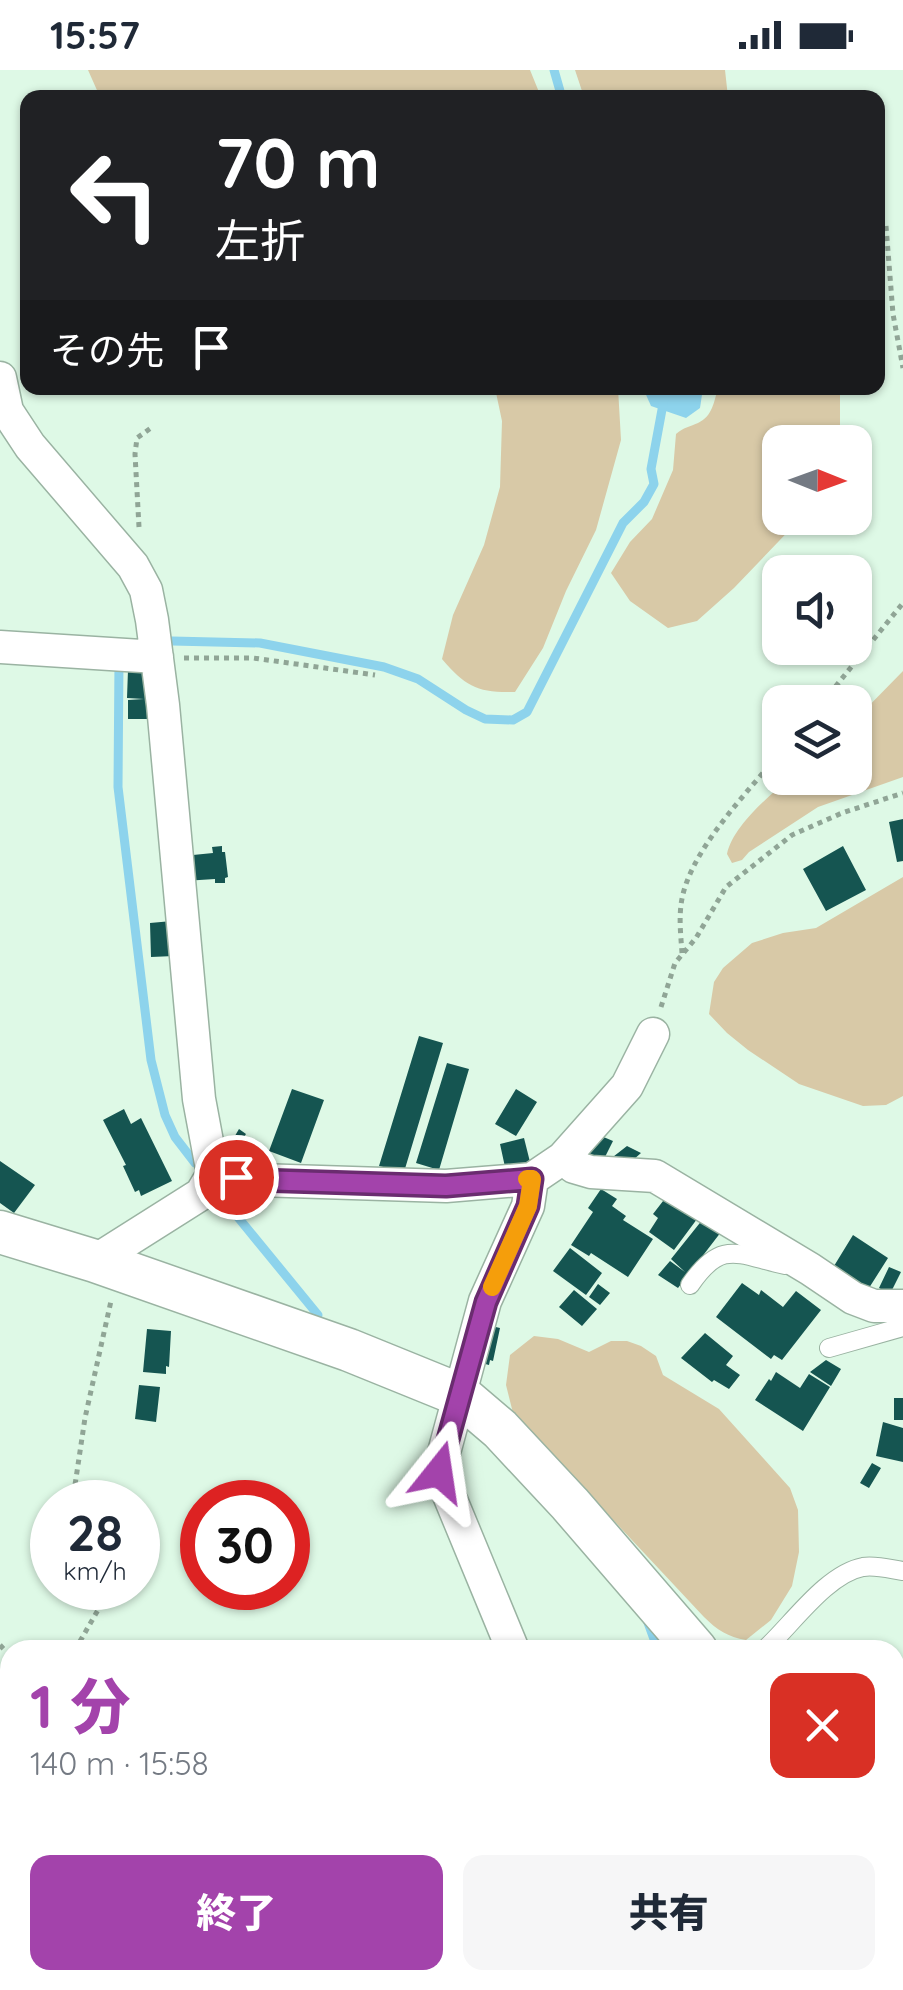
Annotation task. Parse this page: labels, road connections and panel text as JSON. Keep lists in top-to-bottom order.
{
  "north": "right",
  "page": {
    "status": "15:57",
    "turn": ["70 m", "左折"],
    "then": "その先",
    "speed": "28 km/h",
    "limit": "30",
    "heading": ["1 分", "140 m · 15:58"],
    "buttons": ["終了", "共有"]
  }
}
